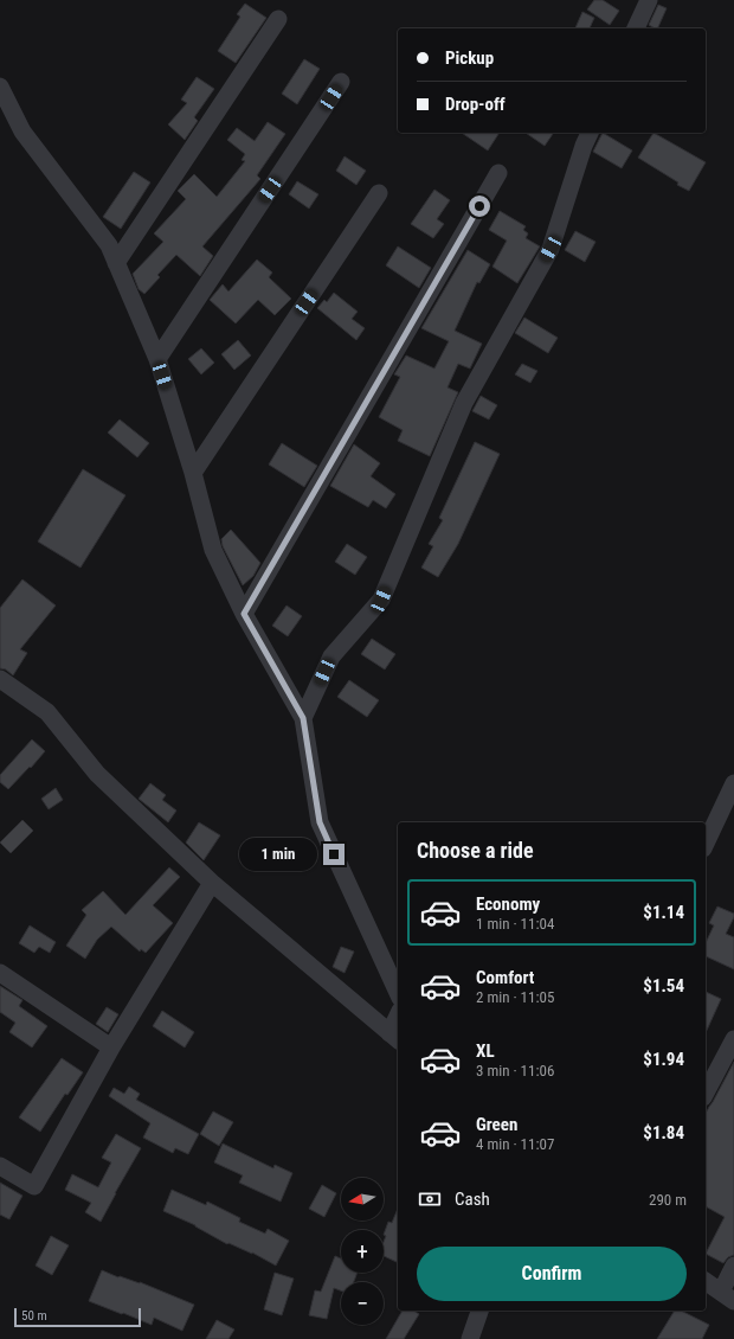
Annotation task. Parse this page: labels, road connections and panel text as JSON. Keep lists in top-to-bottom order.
{
  "scale_bar": "50 m",
  "north": "left",
  "page": {
    "banner": ["Pickup", "Drop-off"],
    "heading": "Choose a ride",
    "bubble": "1 min",
    "list": [
      {
        "name": "Economy",
        "note": "1 min · 11:04",
        "value": "$1.14"
      },
      {
        "name": "Comfort",
        "note": "2 min · 11:05",
        "value": "$1.54"
      },
      {
        "name": "XL",
        "note": "3 min · 11:06",
        "value": "$1.94"
      },
      {
        "name": "Green",
        "note": "4 min · 11:07",
        "value": "$1.84"
      }
    ],
    "pay": ["Cash", "290 m"],
    "map_buttons": ["+", "−"],
    "buttons": "Confirm",
    "scale": "50 m"
  }
}
